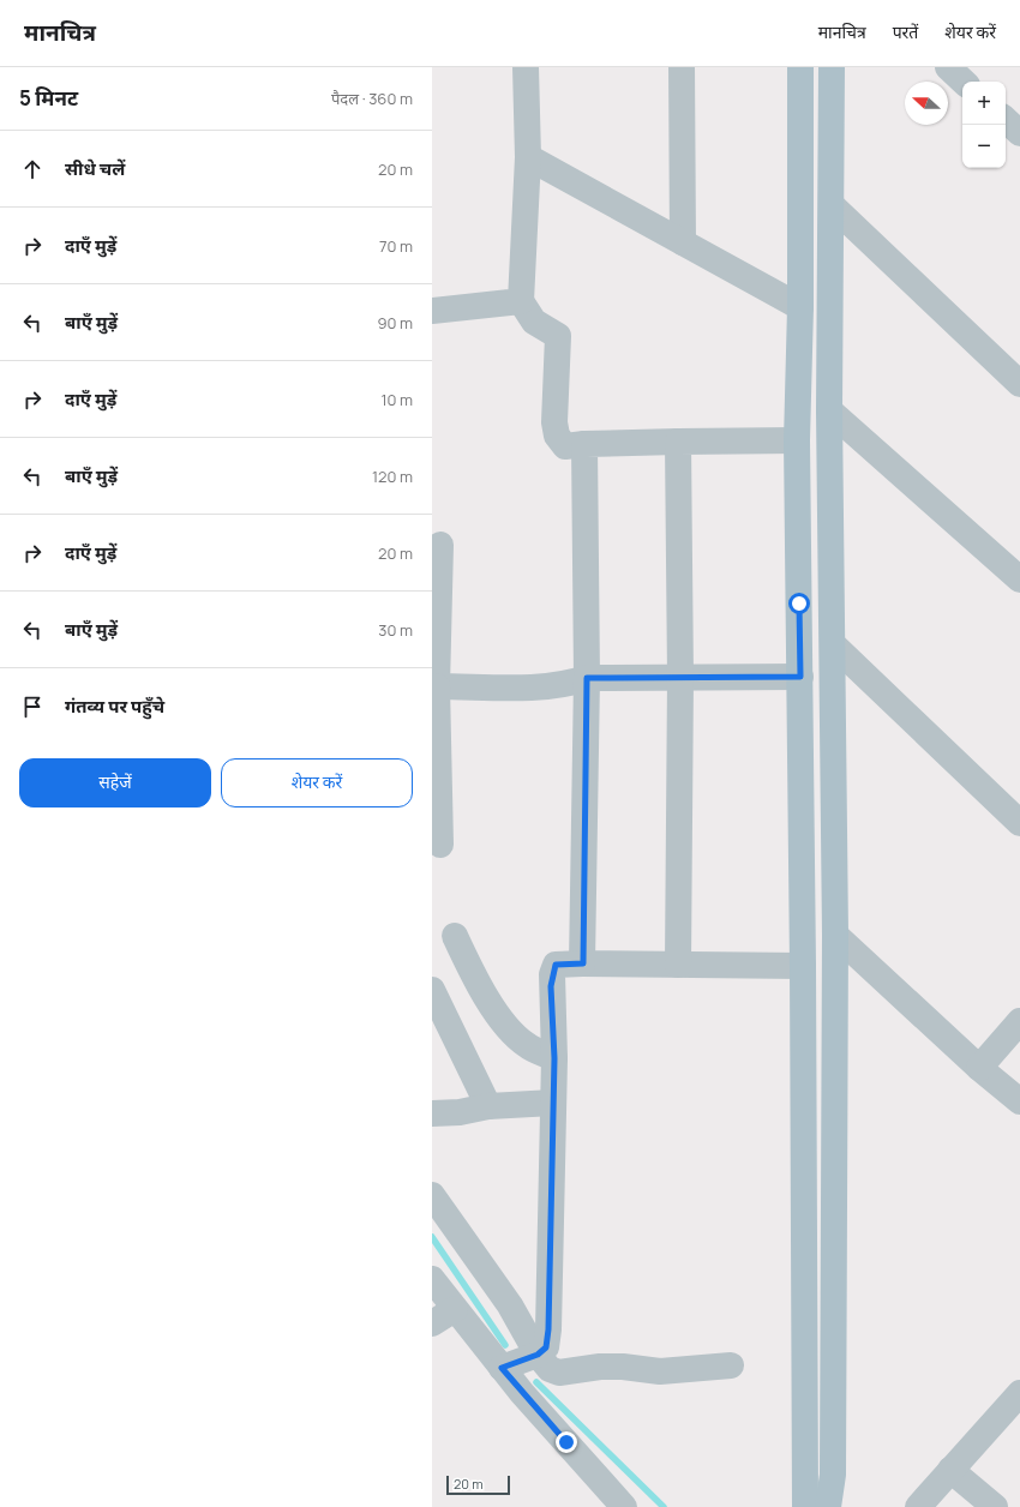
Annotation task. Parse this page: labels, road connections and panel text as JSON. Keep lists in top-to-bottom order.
{
  "scale_bar": "20 m",
  "north": "left",
  "page": {
    "header": "मानचित्र",
    "nav": ["मानचित्र", "परतें", "शेयर करें"],
    "heading": ["5 मिनट", "पैदल · 360 m"],
    "map_buttons": ["+", "−"],
    "list": [
      ["सीधे चलें", "20 m"],
      ["दाएँ मुड़ें", "70 m"],
      ["बाएँ मुड़ें", "90 m"],
      ["दाएँ मुड़ें", "10 m"],
      ["बाएँ मुड़ें", "120 m"],
      ["दाएँ मुड़ें", "20 m"],
      ["बाएँ मुड़ें", "30 m"],
      "गंतव्य पर पहुँचे"
    ],
    "buttons": ["सहेजें", "शेयर करें"],
    "scale": "20 m"
  }
}
